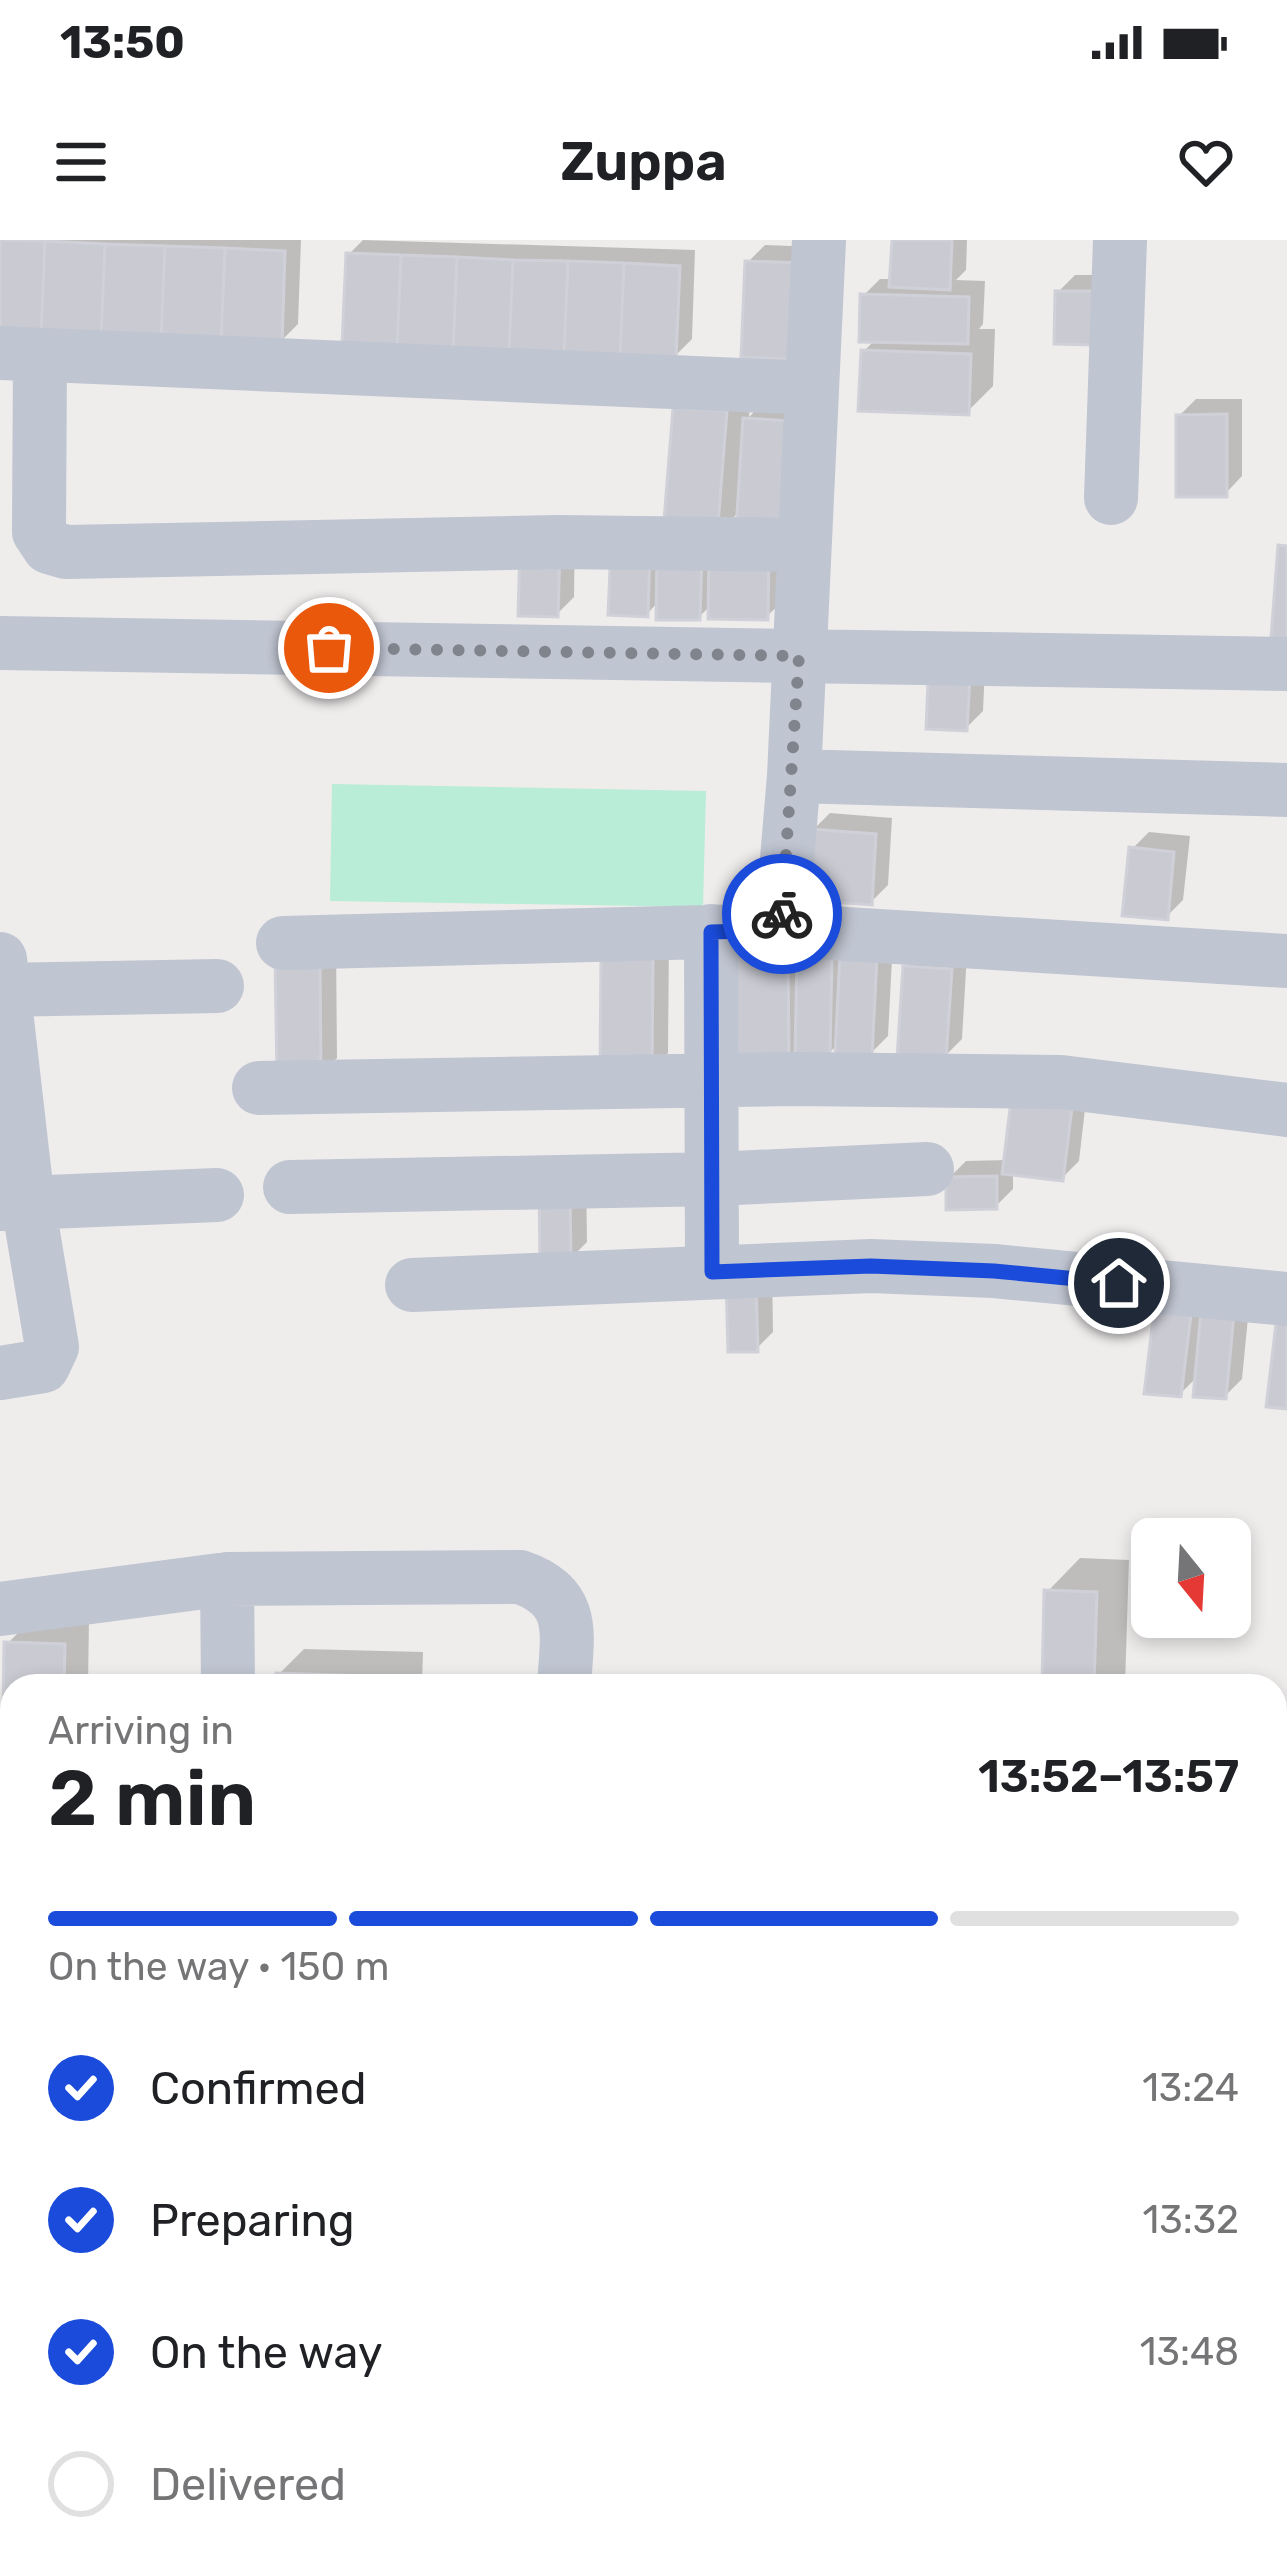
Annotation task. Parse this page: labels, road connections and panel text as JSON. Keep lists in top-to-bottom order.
{
  "north": "bottom",
  "page": {
    "status": "13:50",
    "header": "Zuppa",
    "heading": ["2 min", "Arriving in", "13:52–13:57"],
    "bar": "On the way · 150 m",
    "list": [
      ["Confirmed", "13:24"],
      ["Preparing", "13:32"],
      ["On the way", "13:48"],
      "Delivered"
    ]
  }
}
